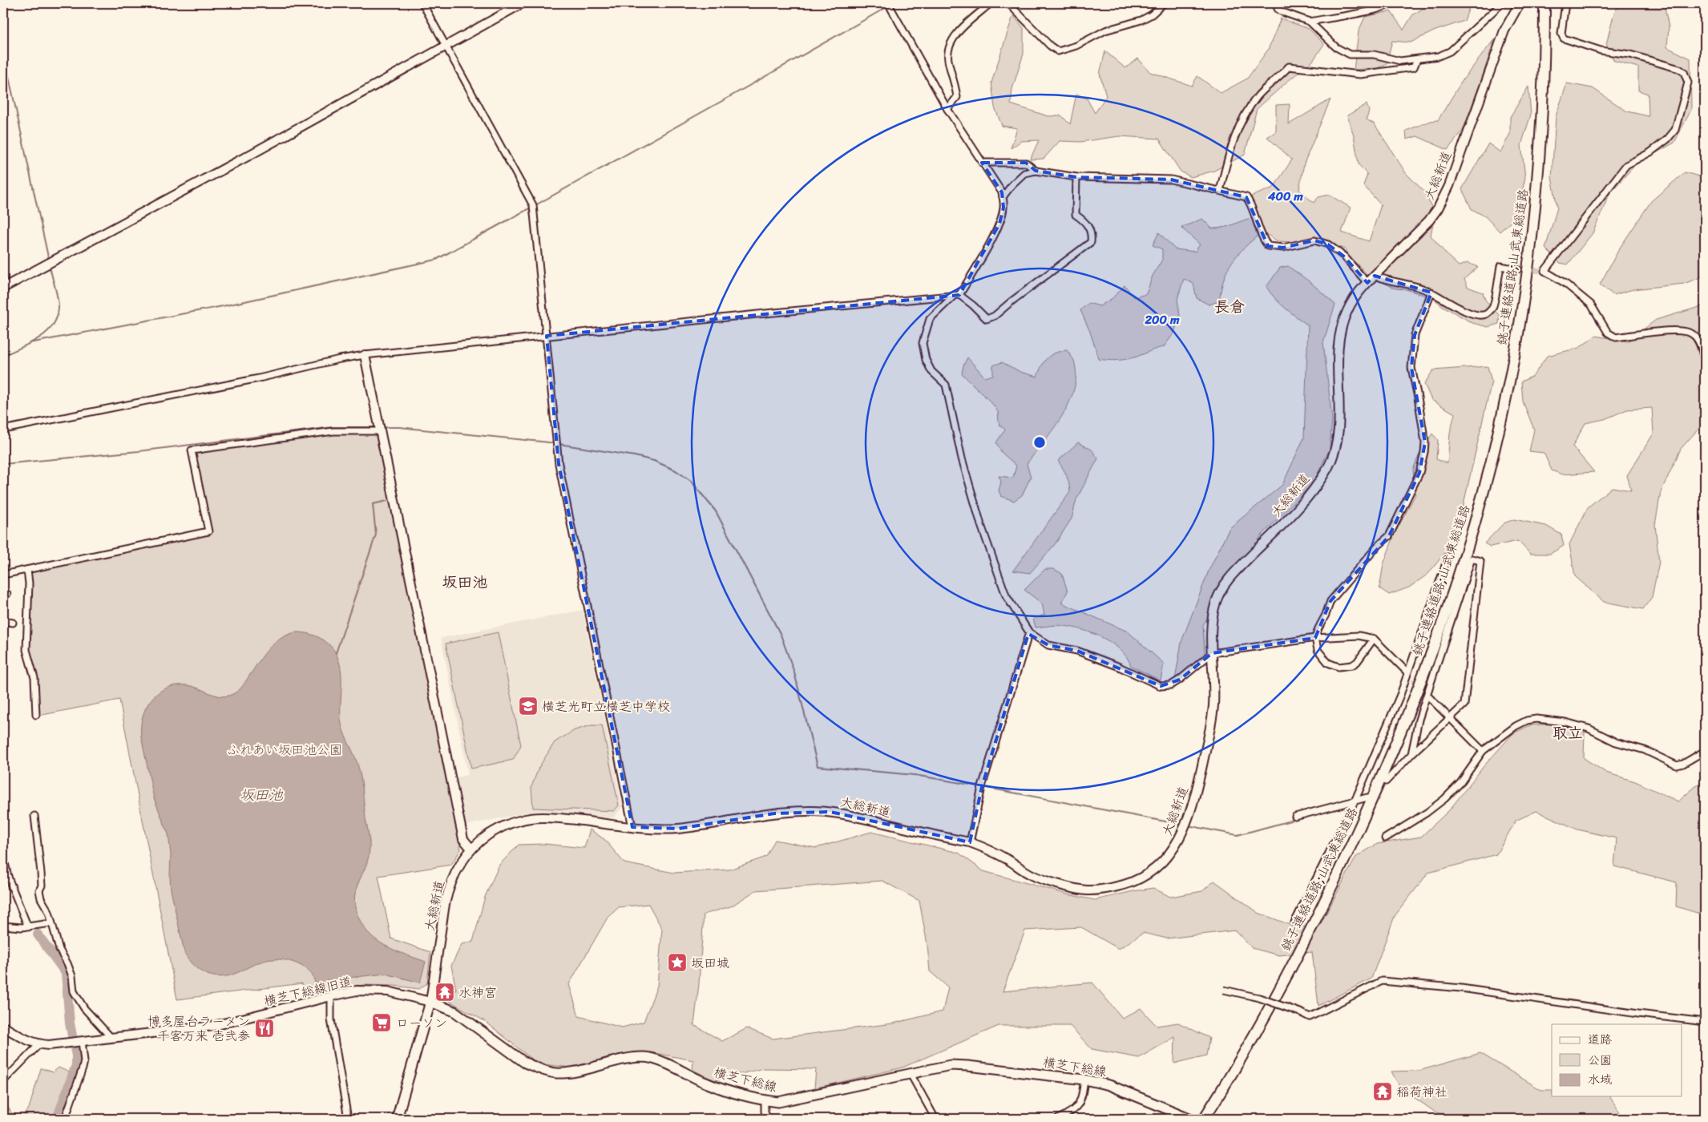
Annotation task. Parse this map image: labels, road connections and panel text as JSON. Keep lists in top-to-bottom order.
{
  "streets": {
    "highway": ["銚子連絡道路;山武東総道路"],
    "main road": ["横芝下総線"],
    "street": ["大総新道", "横芝下総線旧道"]
  },
  "crossings": [
    ["大総新道", "横芝下総線旧道"],
    ["大総新道", "横芝下総線"],
    ["横芝下総線旧道", "横芝下総線"]
  ],
  "districts": ["長倉", "坂田池", "取立"],
  "water": ["坂田池"],
  "parks": ["ふれあい坂田池公園"],
  "places": {
    "school or university": ["横芝光町立横芝中学校"],
    "place": ["坂田城"],
    "temple": ["水神宮", "稲荷神社"],
    "supermarket": ["ローソン"],
    "restaurant": ["博多屋台ラーメン 千客万来 壱弐参"]
  },
  "legend": ["道路", "公園", "水域"],
  "rings": ["400 m", "200 m"]
}
